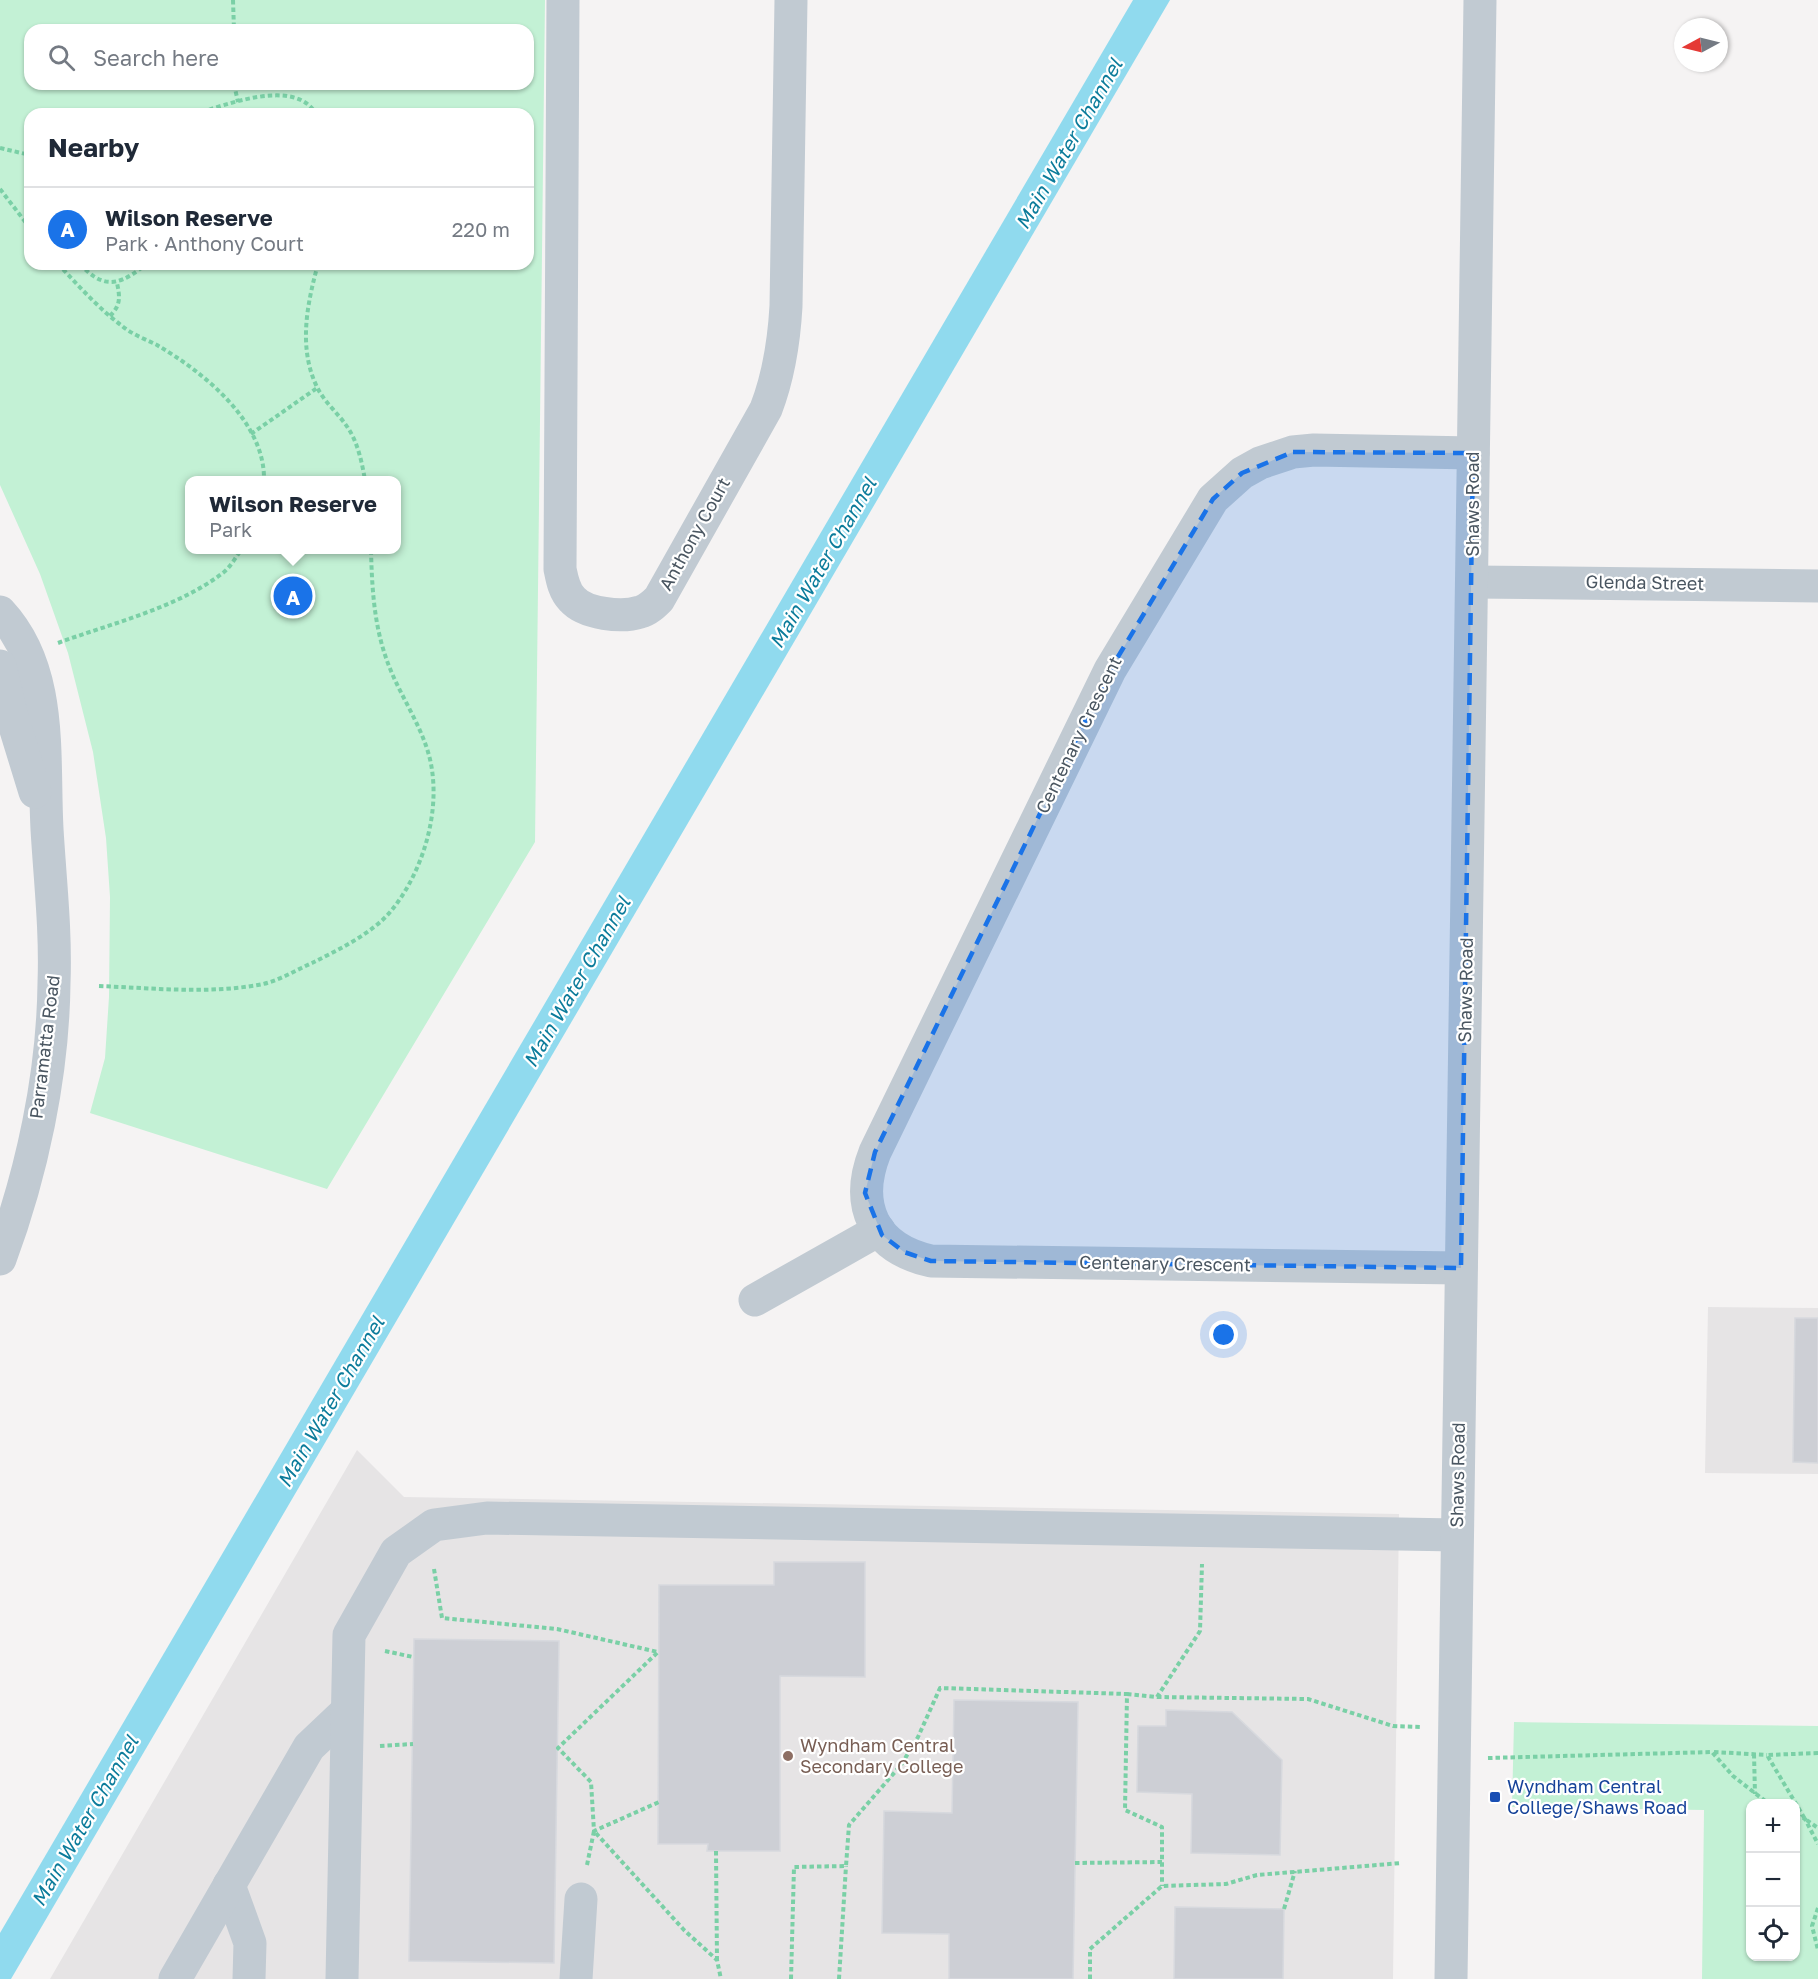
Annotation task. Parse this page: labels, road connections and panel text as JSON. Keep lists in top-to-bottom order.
{
  "streets": {
    "street": [
      "Shaws Road",
      "Anthony Court",
      "Glenda Street",
      "Centenary Crescent",
      "Parramatta Road"
    ]
  },
  "crossings": [
    ["Shaws Road", "Glenda Street"],
    ["Shaws Road", "Centenary Crescent"]
  ],
  "water": ["Main Water Channel"],
  "places": {
    "other": ["Wyndham Central Secondary College"],
    "transit": ["Wyndham Central College/Shaws Road"]
  },
  "north": "left",
  "page": {
    "search": "Search here",
    "heading": "Nearby",
    "list": [
      {
        "mark": "A",
        "name": "Wilson Reserve",
        "note": "Park · Anthony Court",
        "value": "220 m"
      }
    ],
    "popup": ["Wilson Reserve", "Park"],
    "pins": "A",
    "map_buttons": ["+", "−"]
  }
}
